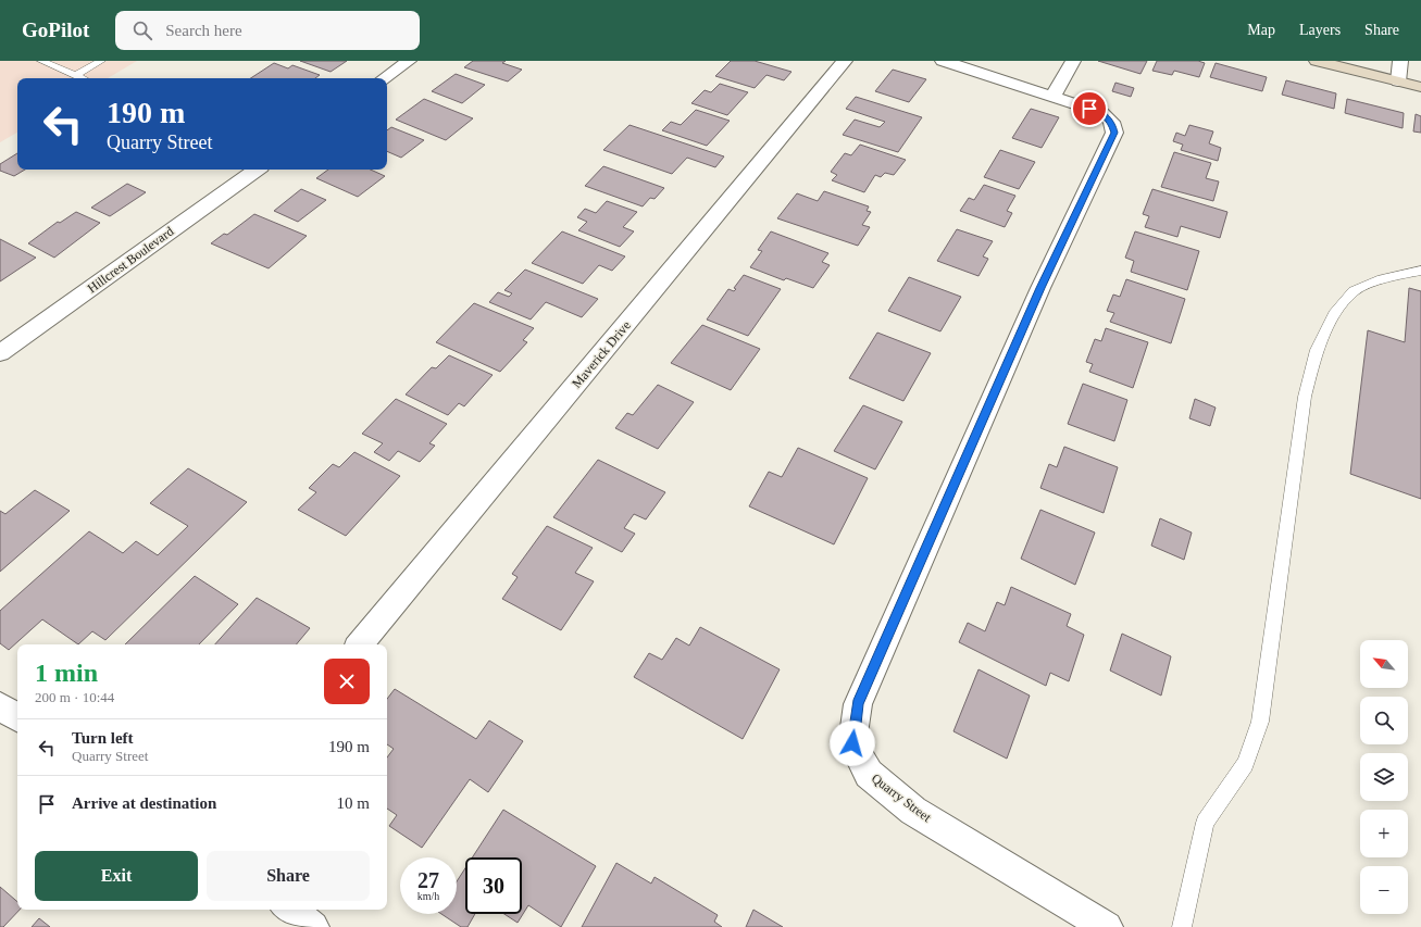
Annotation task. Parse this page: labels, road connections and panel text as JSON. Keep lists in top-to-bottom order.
{
  "streets": {
    "street": ["Hillcrest Boulevard", "Maverick Drive", "Quarry Street"]
  },
  "north": "top left",
  "page": {
    "header": "GoPilot",
    "search": "Search here",
    "nav": ["Map", "Layers", "Share"],
    "turn": ["190 m", "Quarry Street"],
    "map_buttons": ["+", "−"],
    "heading": ["1 min", "200 m · 10:44"],
    "list": [
      {
        "name": "Turn left",
        "note": "Quarry Street",
        "value": "190 m"
      },
      {
        "name": "Arrive at destination",
        "value": "10 m"
      }
    ],
    "buttons": ["Exit", "Share"],
    "speed": "27 km/h",
    "limit": "30"
  }
}
